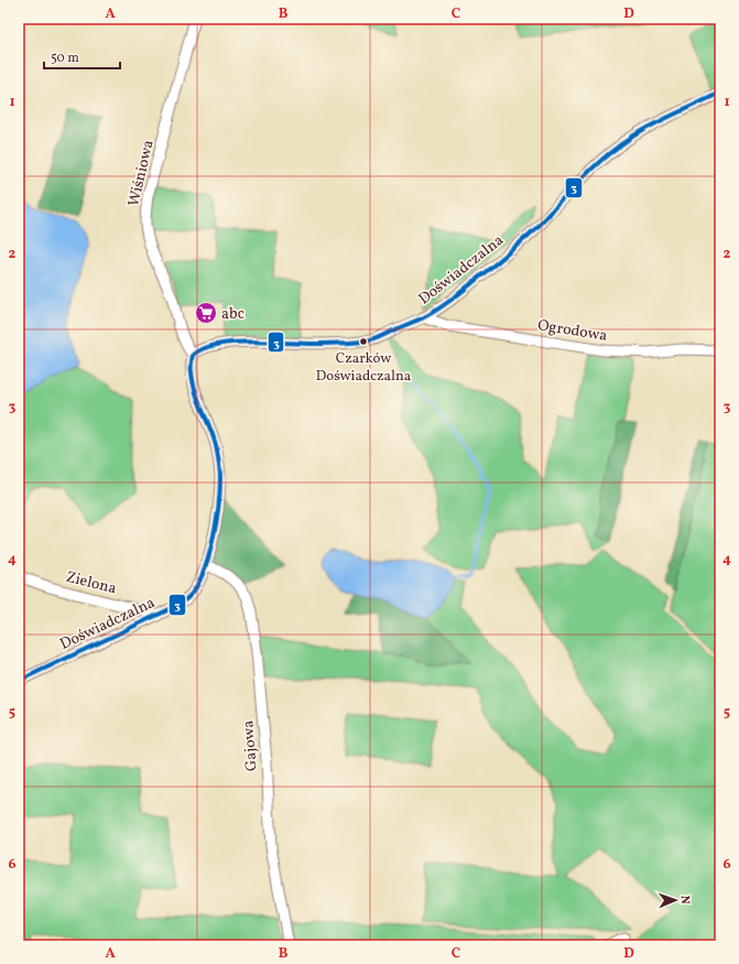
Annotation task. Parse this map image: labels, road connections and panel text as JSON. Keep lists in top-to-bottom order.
{
  "streets": {
    "street": [
      "Wiśniowa",
      "Doświadczalna",
      "Ogrodowa",
      "Zielona",
      "Gajowa"
    ]
  },
  "crossings": [
    ["Wiśniowa", "Doświadczalna"],
    ["Doświadczalna", "Ogrodowa"],
    ["Doświadczalna", "Zielona"],
    ["Doświadczalna", "Gajowa"]
  ],
  "places": {
    "supermarket": ["abc"],
    "other": ["Czarków Doświadczalna"]
  },
  "lines": ["transit line 3"],
  "scale_bar": "50 m",
  "north": "right",
  "grid": {
    "columns": [
      "A",
      "B",
      "C",
      "D"
    ],
    "rows": [
      "1",
      "2",
      "3",
      "4",
      "5",
      "6"
    ]
  }
}
